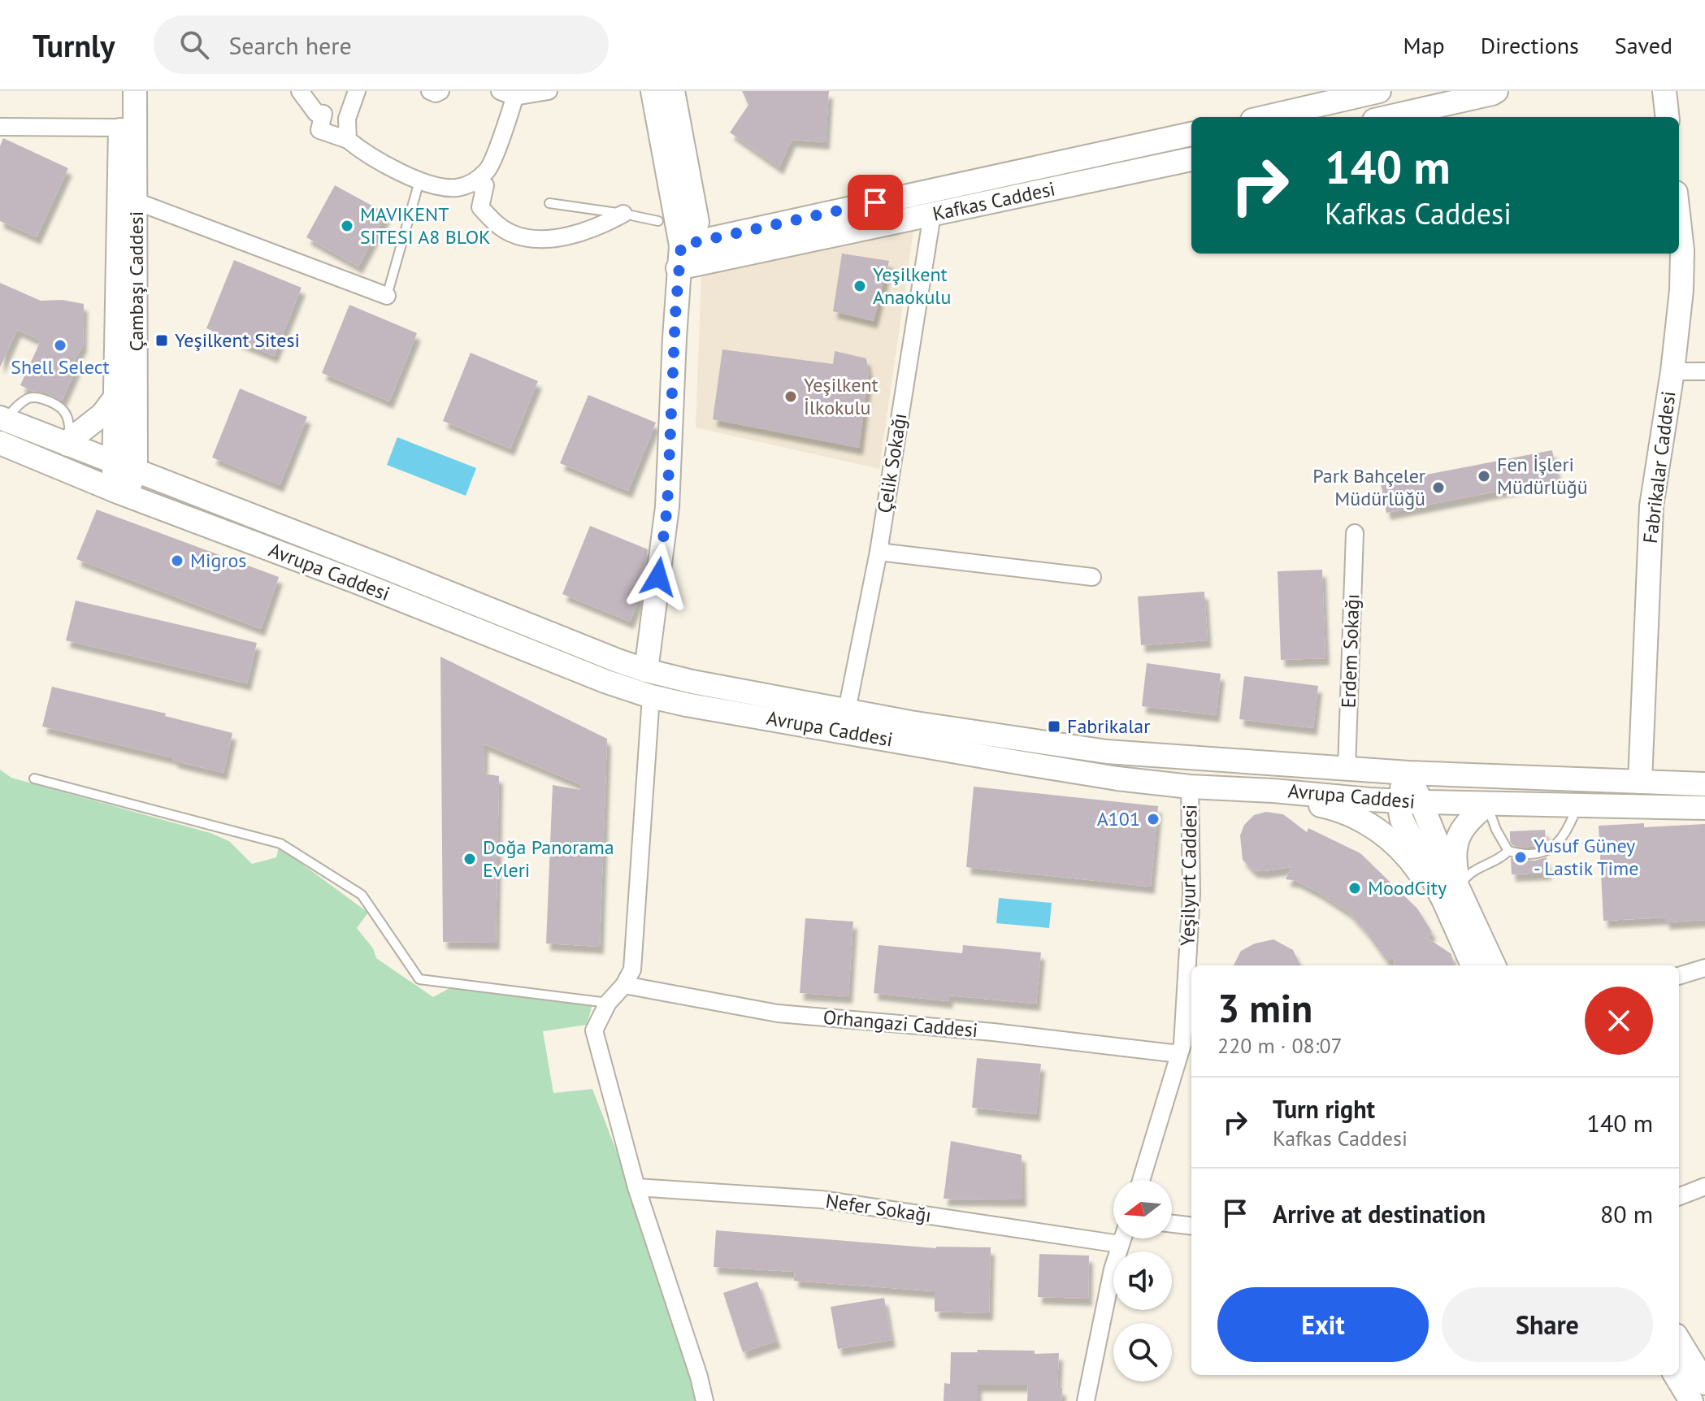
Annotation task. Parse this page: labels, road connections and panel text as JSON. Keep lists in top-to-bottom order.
{
  "streets": {
    "street": [
      "Kafkas Caddesi",
      "Çambaşı Caddesi",
      "Çelik Sokağı",
      "Fabrikalar Caddesi",
      "Avrupa Caddesi",
      "Erdem Sokağı",
      "Yeşilyurt Caddesi",
      "Orhangazi Caddesi",
      "Nefer Sokağı"
    ]
  },
  "crossings": [
    ["Kafkas Caddesi", "Çelik Sokağı"],
    ["Çambaşı Caddesi", "Avrupa Caddesi"],
    ["Çelik Sokağı", "Avrupa Caddesi"],
    ["Fabrikalar Caddesi", "Avrupa Caddesi"],
    ["Avrupa Caddesi", "Erdem Sokağı"],
    ["Avrupa Caddesi", "Yeşilyurt Caddesi"],
    ["Yeşilyurt Caddesi", "Orhangazi Caddesi"]
  ],
  "places": {
    "other": [
      "MAVIKENT SITESI A8 BLOK",
      "Yeşilkent Anaokulu",
      "Shell Select",
      "Yeşilkent İlkokulu",
      "Fen İşleri Müdürlüğü",
      "Park Bahçeler Müdürlüğü",
      "Migros",
      "A101",
      "Yusuf Güney - Lastik Time",
      "Doğa Panorama Evleri",
      "MoodCity"
    ],
    "transit": ["Yeşilkent Sitesi", "Fabrikalar"]
  },
  "north": "left",
  "page": {
    "header": "Turnly",
    "search": "Search here",
    "nav": ["Map", "Directions", "Saved"],
    "turn": ["140 m", "Kafkas Caddesi"],
    "heading": ["3 min", "220 m · 08:07"],
    "list": [
      {
        "name": "Turn right",
        "note": "Kafkas Caddesi",
        "value": "140 m"
      },
      {
        "name": "Arrive at destination",
        "value": "80 m"
      }
    ],
    "buttons": ["Exit", "Share"]
  }
}
